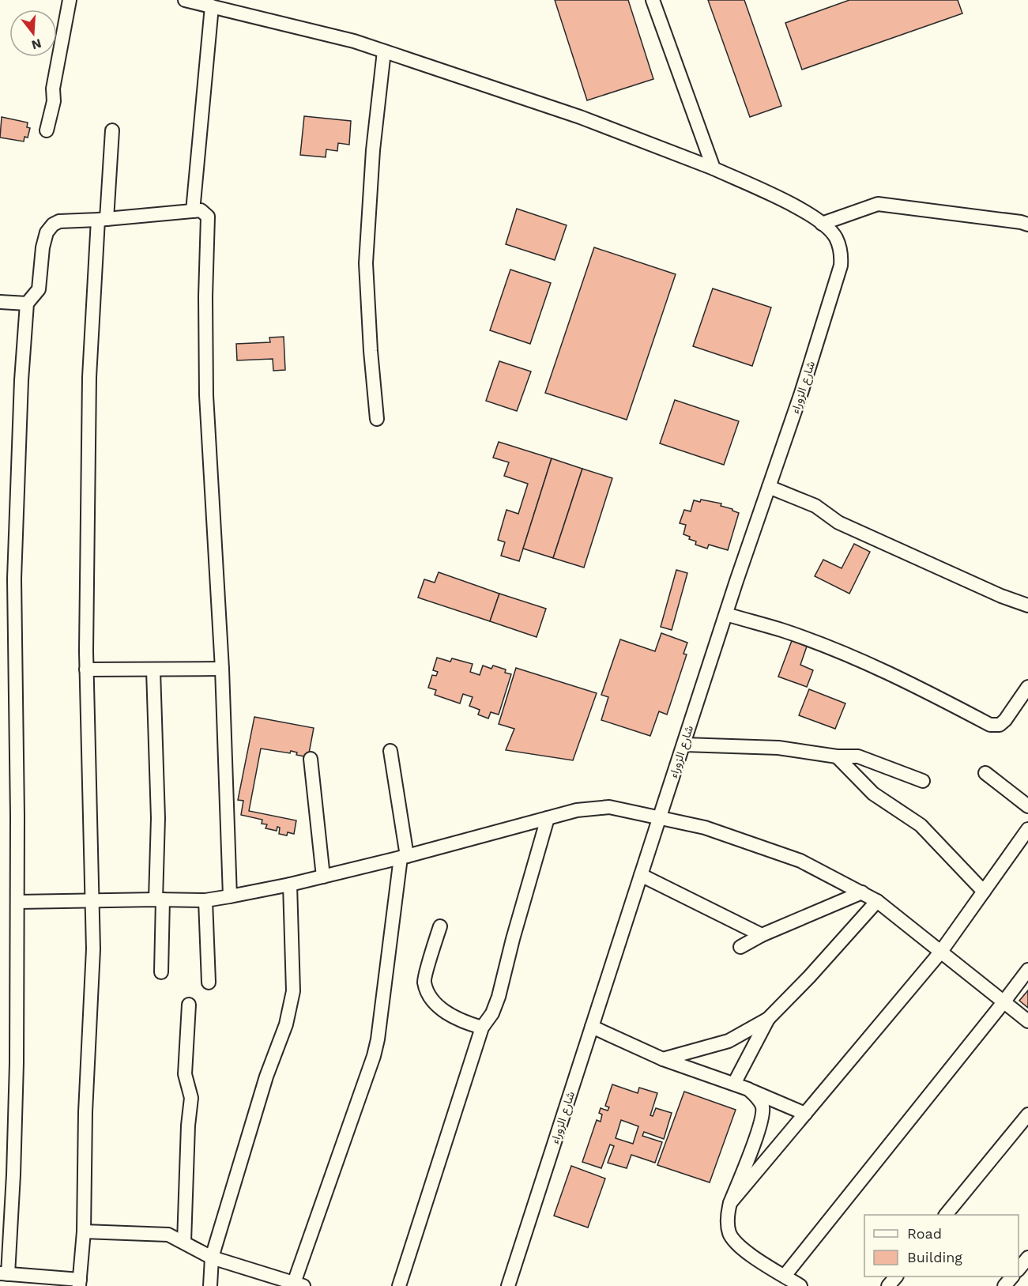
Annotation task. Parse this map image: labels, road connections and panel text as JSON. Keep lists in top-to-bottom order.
{
  "streets": {
    "street": ["شارع الزوراء"]
  },
  "legend": ["Road", "Building"],
  "north": "bottom"
}
